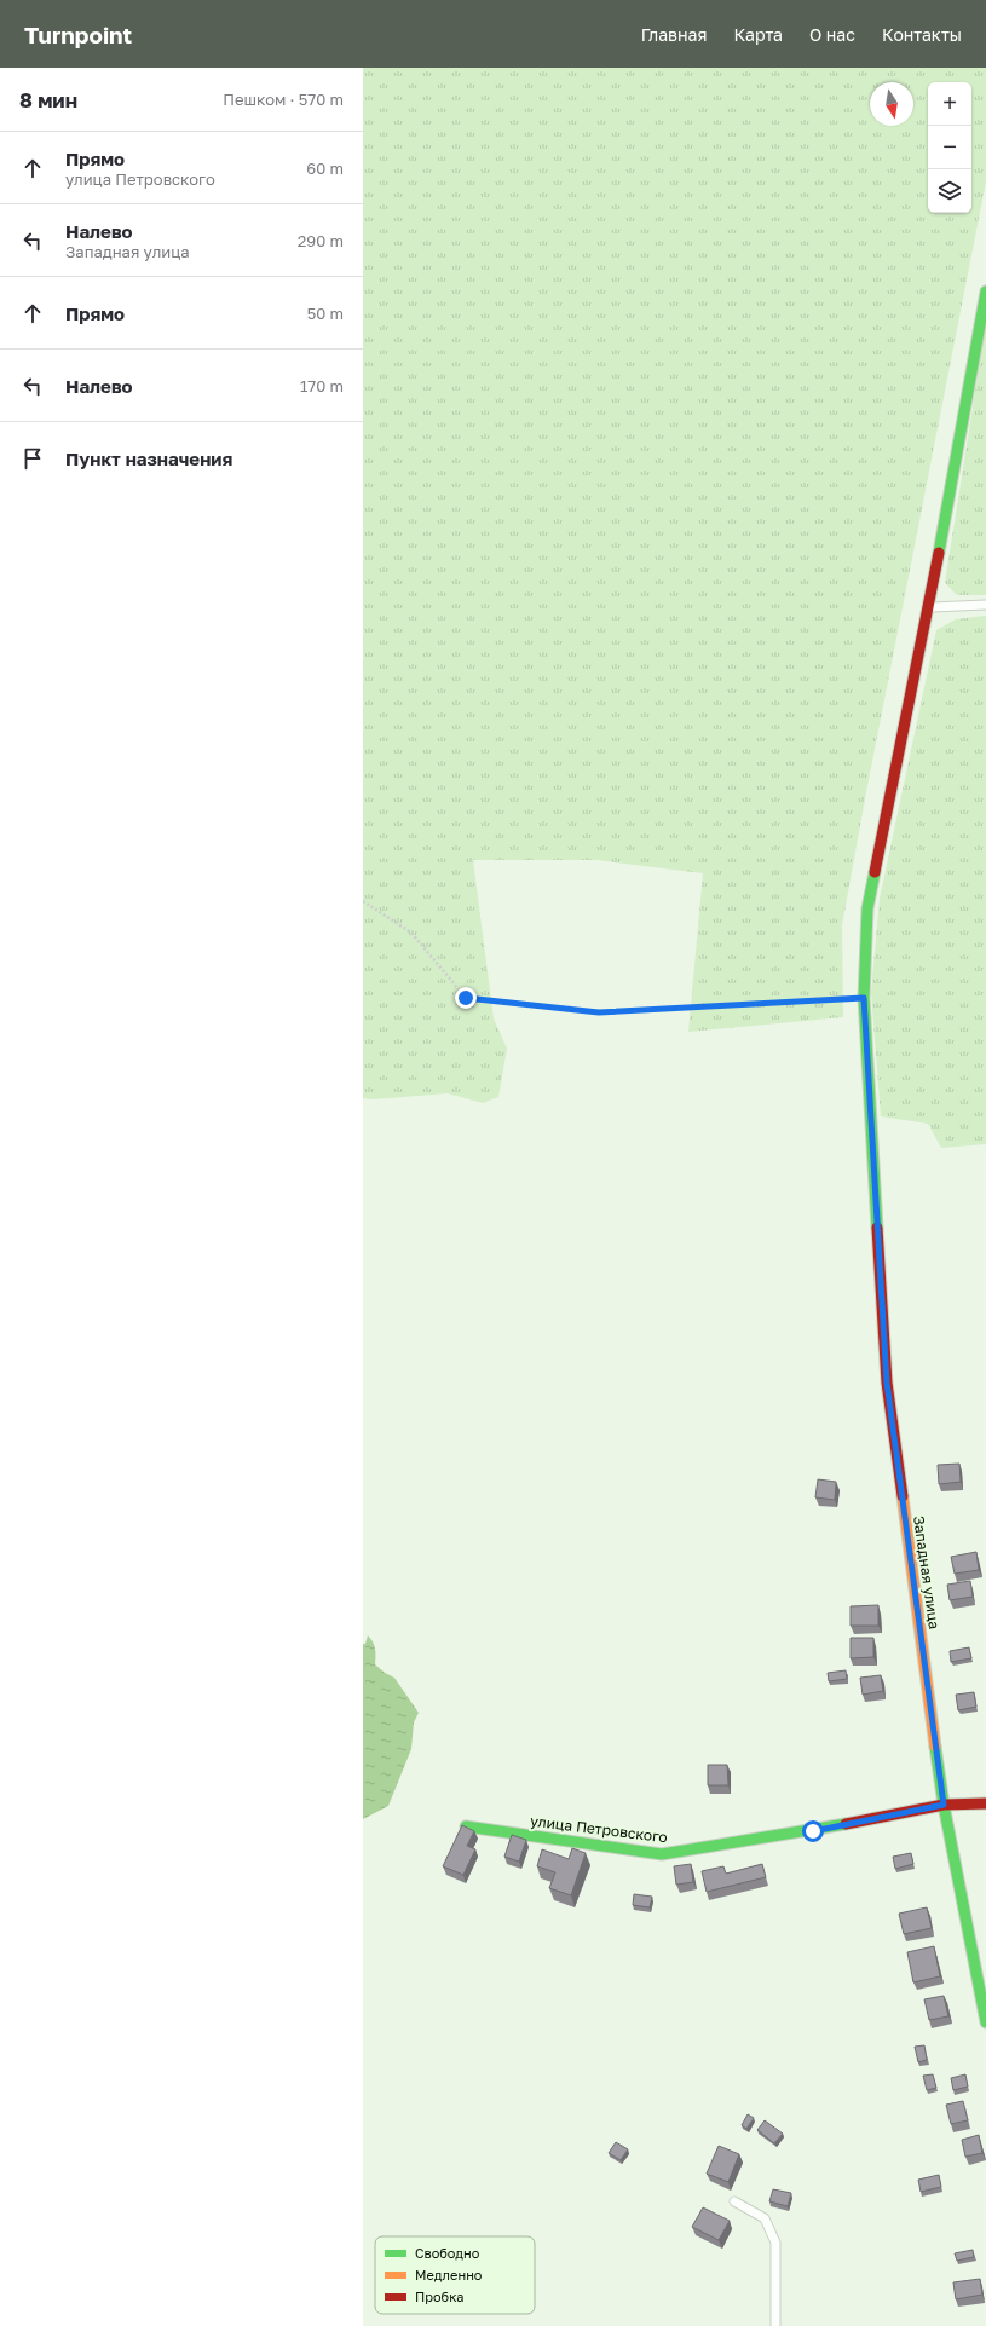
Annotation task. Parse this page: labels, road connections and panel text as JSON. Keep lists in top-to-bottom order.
{
  "streets": {
    "street": ["Западная улица", "улица Петровского"]
  },
  "crossings": [
    ["Западная улица", "улица Петровского"]
  ],
  "legend": ["Свободно", "Медленно", "Пробка"],
  "north": "bottom",
  "page": {
    "header": "Turnpoint",
    "nav": [
      "Главная",
      "Карта",
      "О нас",
      "Контакты"
    ],
    "heading": ["8 мин", "Пешком · 570 m"],
    "map_buttons": ["+", "−"],
    "list": [
      ["Прямо", "улица Петровского", "60 m"],
      ["Налево", "Западная улица", "290 m"],
      ["Прямо", "50 m"],
      ["Налево", "170 m"],
      "Пункт назначения"
    ]
  }
}
